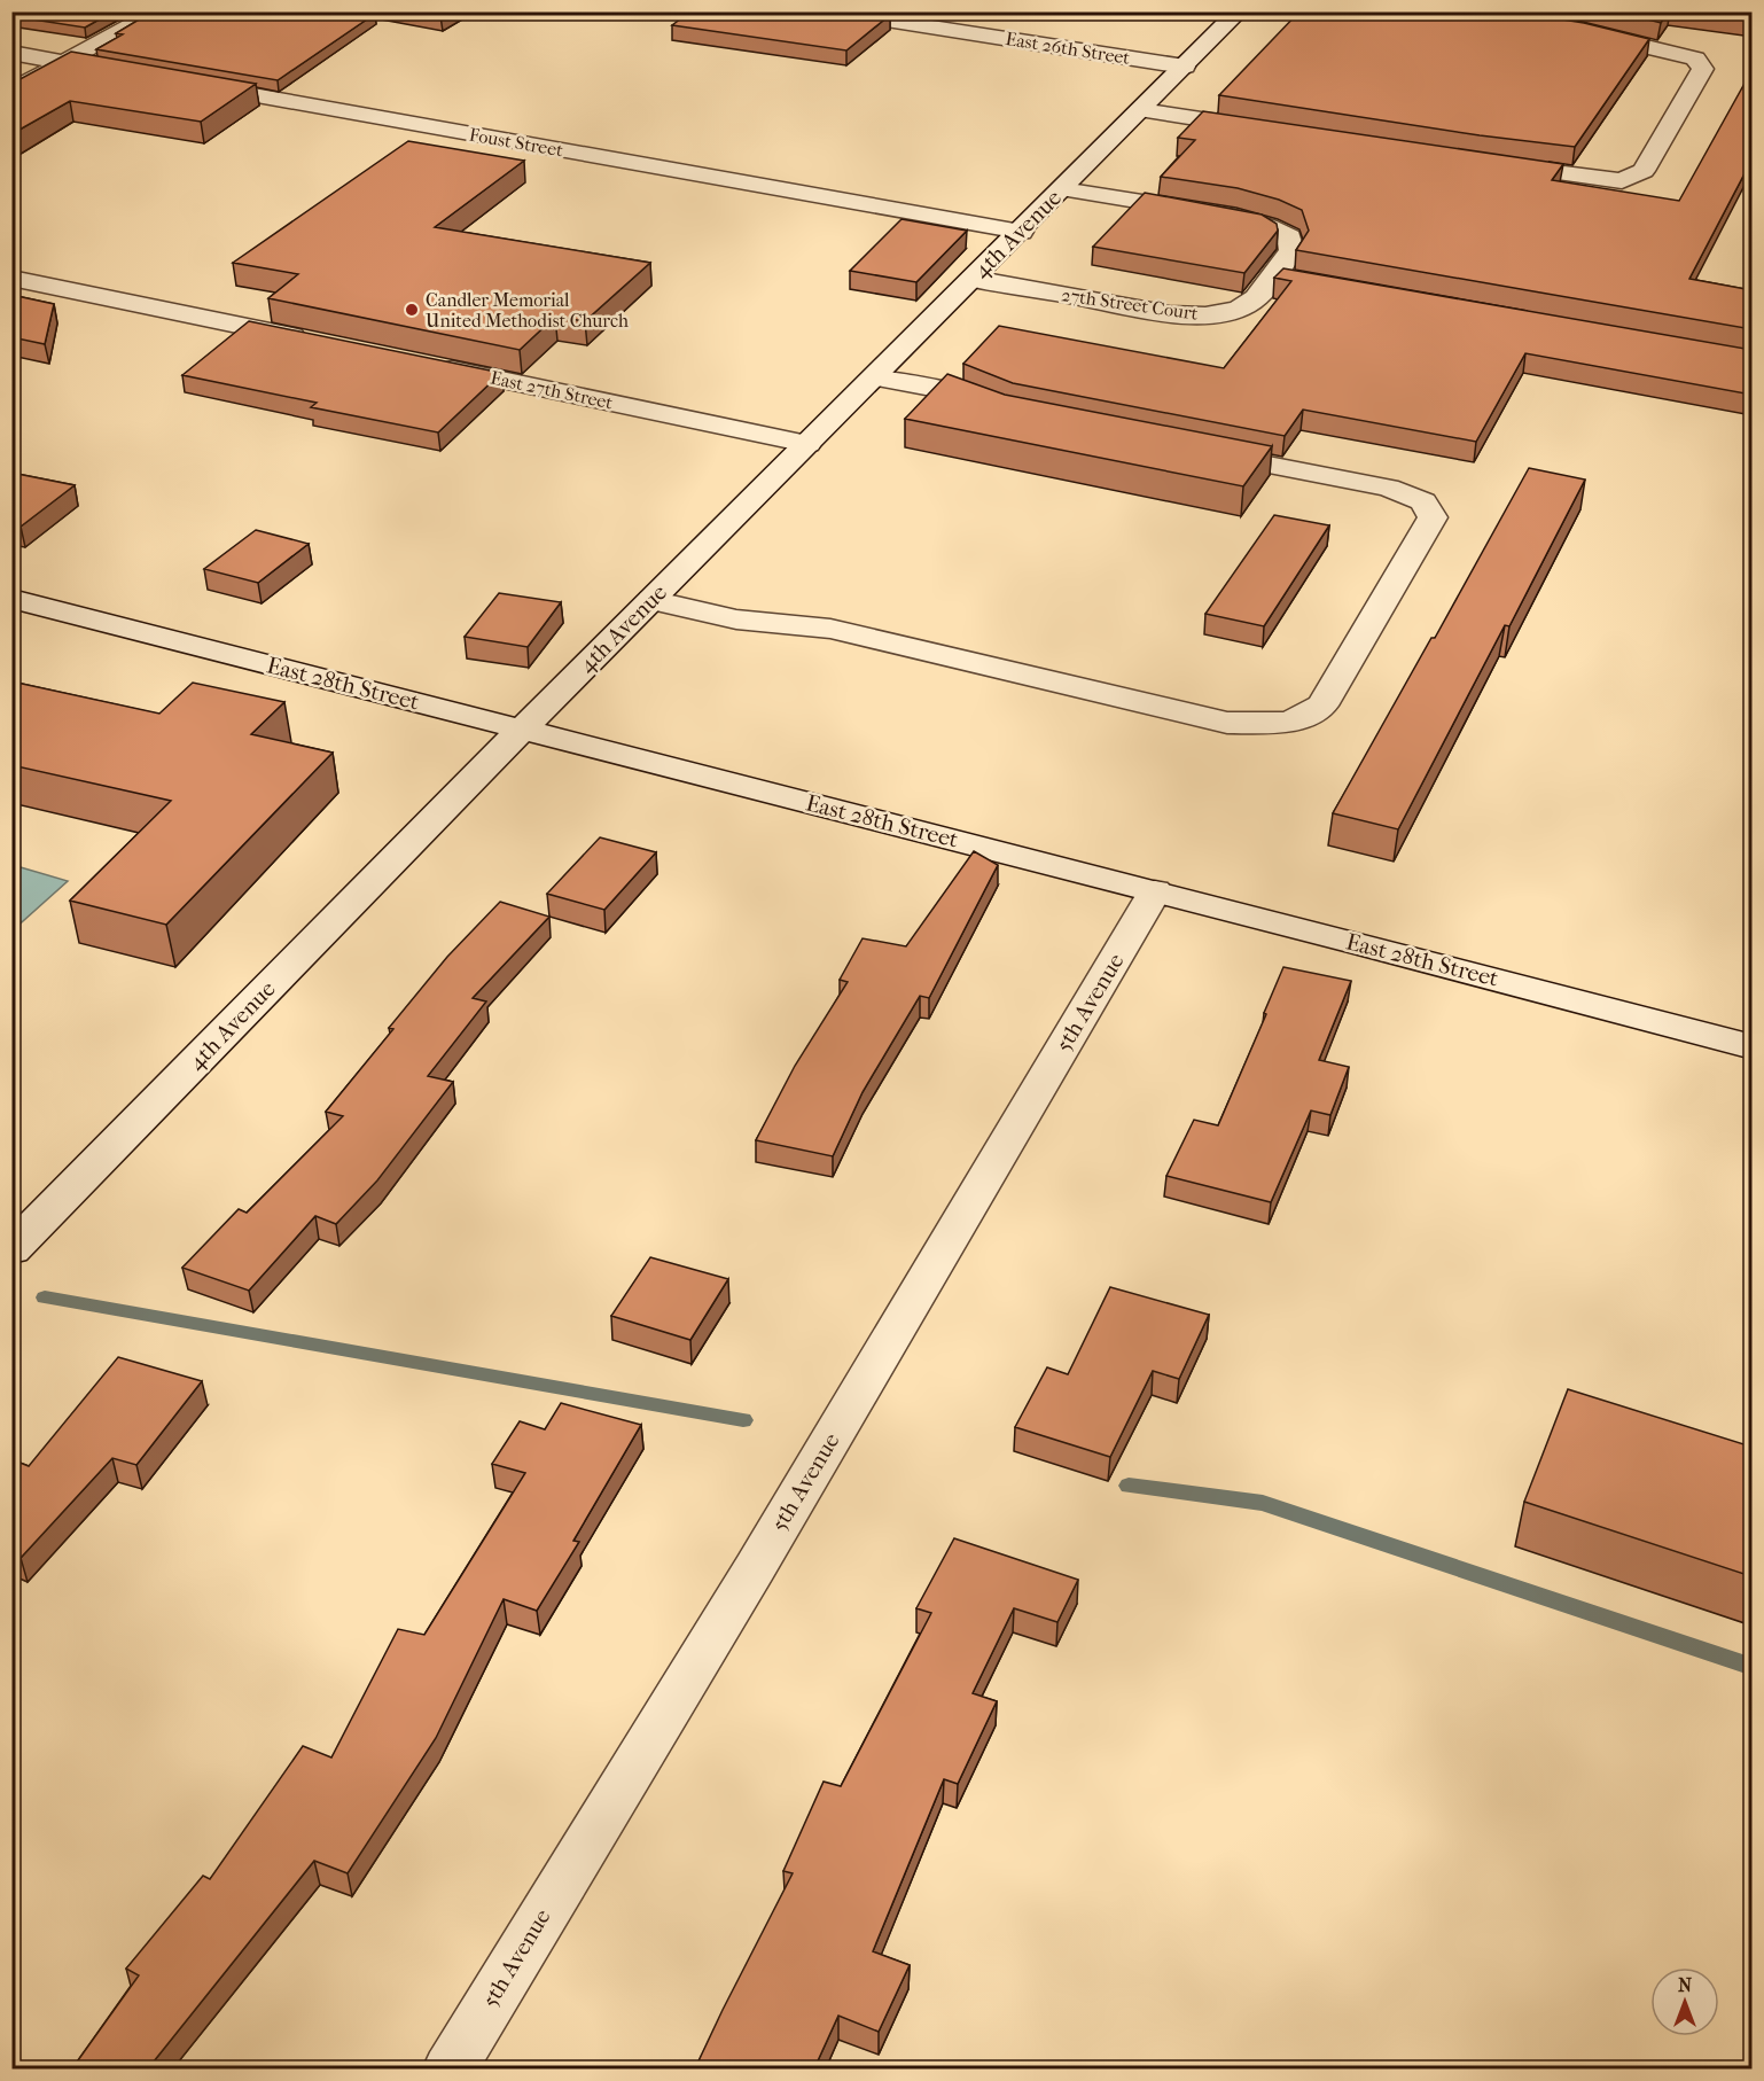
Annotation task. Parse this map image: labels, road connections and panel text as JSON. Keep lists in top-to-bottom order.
{
  "streets": {
    "street": [
      "East 26th Street",
      "Foust Street",
      "4th Avenue",
      "27th Street Court",
      "East 27th Street",
      "East 28th Street",
      "5th Avenue"
    ]
  },
  "crossings": [
    ["East 26th Street", "4th Avenue"],
    ["Foust Street", "4th Avenue"],
    ["4th Avenue", "27th Street Court"],
    ["4th Avenue", "East 27th Street"],
    ["4th Avenue", "East 28th Street"],
    ["East 28th Street", "5th Avenue"]
  ],
  "places": ["Candler Memorial United Methodist Church"],
  "north": "top"
}
